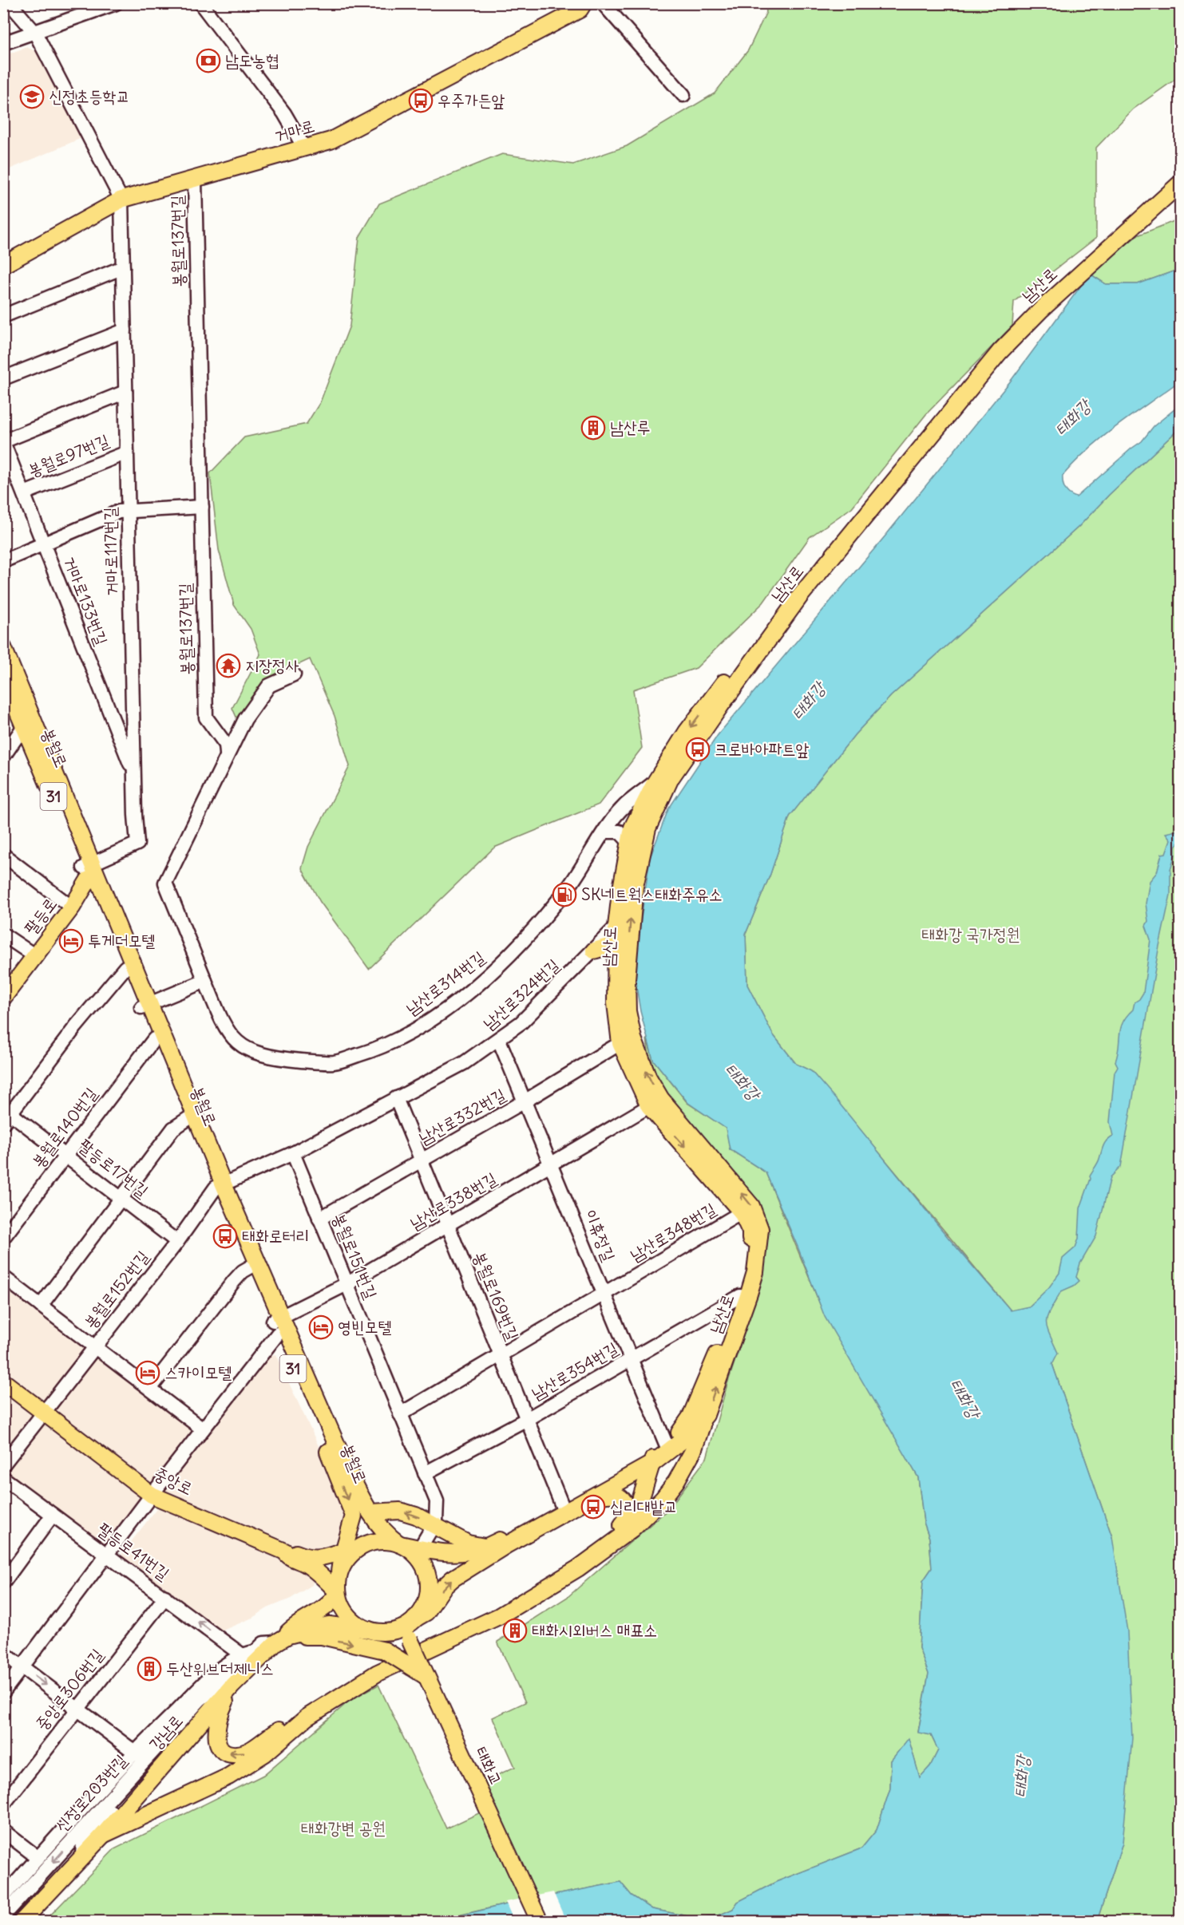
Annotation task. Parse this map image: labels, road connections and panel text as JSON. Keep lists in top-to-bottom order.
{
  "streets": {
    "main road": [
      "거마로",
      "남산로",
      "봉월로",
      "31",
      "팔등로",
      "중앙로",
      "강남로",
      "태화교"
    ],
    "street": [
      "봉월로137번길",
      "봉월로97번길",
      "거마로117번길",
      "거마로133번길",
      "남산로314번길",
      "남산로324번길",
      "남산로332번길",
      "봉월로140번길",
      "팔등로17번길",
      "남산로338번길",
      "남산로348번길",
      "이휴정길",
      "봉월로151번길",
      "봉월로152번길",
      "봉월로169번길",
      "남산로354번길",
      "팔등로41번길",
      "중앙로306번길",
      "신정로203번길"
    ]
  },
  "crossings": [
    ["거마로", "봉월로137번길"],
    ["거마로", "거마로117번길"],
    ["남산로", "봉월로"],
    ["남산로", "남산로314번길"],
    ["남산로", "남산로324번길"],
    ["남산로", "남산로332번길"],
    ["남산로", "남산로338번길"],
    ["남산로", "남산로348번길"],
    ["남산로", "이휴정길"],
    ["남산로", "봉월로151번길"],
    ["남산로", "봉월로169번길"],
    ["남산로", "남산로354번길"],
    ["남산로", "중앙로"],
    ["남산로", "강남로"],
    ["남산로", "태화교"],
    ["봉월로97번길", "거마로117번길"],
    ["봉월로97번길", "거마로133번길"],
    ["거마로117번길", "거마로133번길"],
    ["거마로117번길", "봉월로"],
    ["거마로117번길", "팔등로"],
    ["봉월로", "팔등로"],
    ["봉월로", "봉월로140번길"],
    ["봉월로", "남산로338번길"],
    ["봉월로", "봉월로151번길"],
    ["봉월로", "봉월로152번길"],
    ["봉월로", "중앙로"],
    ["봉월로", "강남로"],
    ["봉월로", "태화교"],
    ["남산로324번길", "이휴정길"],
    ["남산로324번길", "봉월로151번길"],
    ["남산로324번길", "봉월로169번길"],
    ["남산로332번길", "이휴정길"],
    ["남산로332번길", "봉월로151번길"],
    ["남산로332번길", "봉월로169번길"],
    ["봉월로140번길", "팔등로17번길"],
    ["팔등로17번길", "봉월로152번길"],
    ["남산로338번길", "이휴정길"],
    ["남산로338번길", "봉월로151번길"],
    ["남산로338번길", "봉월로169번길"],
    ["남산로348번길", "이휴정길"],
    ["남산로348번길", "봉월로151번길"],
    ["남산로348번길", "봉월로169번길"],
    ["이휴정길", "남산로354번길"],
    ["봉월로151번길", "남산로354번길"],
    ["봉월로151번길", "중앙로"],
    ["봉월로151번길", "강남로"],
    ["봉월로151번길", "태화교"],
    ["봉월로152번길", "중앙로"],
    ["봉월로169번길", "남산로354번길"],
    ["중앙로", "강남로"],
    ["중앙로", "태화교"],
    ["팔등로41번길", "중앙로306번길"],
    ["강남로", "태화교"],
    ["강남로", "신정로203번길"]
  ],
  "water": ["태화강"],
  "parks": ["태화강 국가정원", "태화강변 공원"],
  "places": {
    "bank": ["남도농협"],
    "school or university": ["신정초등학교"],
    "bus stop": [
      "우주가든앞",
      "크로바아파트앞",
      "태화로터리",
      "십리대밭교"
    ],
    "building": ["남산루", "태화시외버스 매표소", "두산위브더제니스"],
    "temple": ["지장정사"],
    "fuel station": ["SK네트웍스태화주유소"],
    "hotel": ["투게더모텔", "영빈모텔", "스카이모텔"]
  }
}
